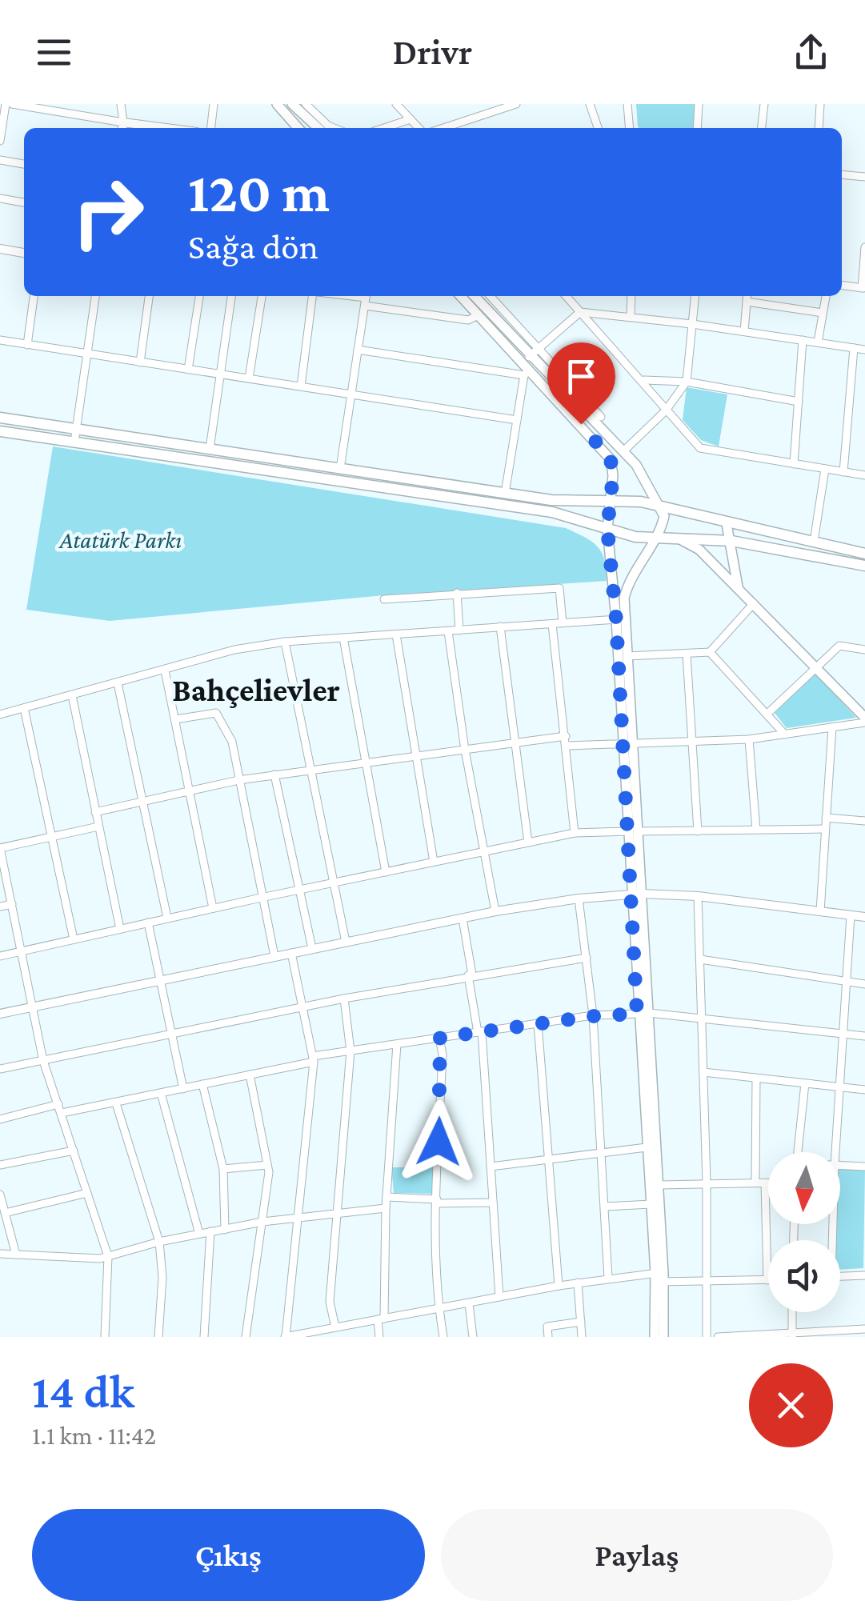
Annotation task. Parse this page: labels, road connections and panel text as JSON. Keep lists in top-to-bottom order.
{
  "districts": ["Bahçelievler"],
  "parks": ["Atatürk Parkı"],
  "north": "bottom",
  "page": {
    "header": "Drivr",
    "turn": ["120 m", "Sağa dön"],
    "heading": ["14 dk", "1.1 km · 11:42"],
    "buttons": ["Çıkış", "Paylaş"]
  }
}
